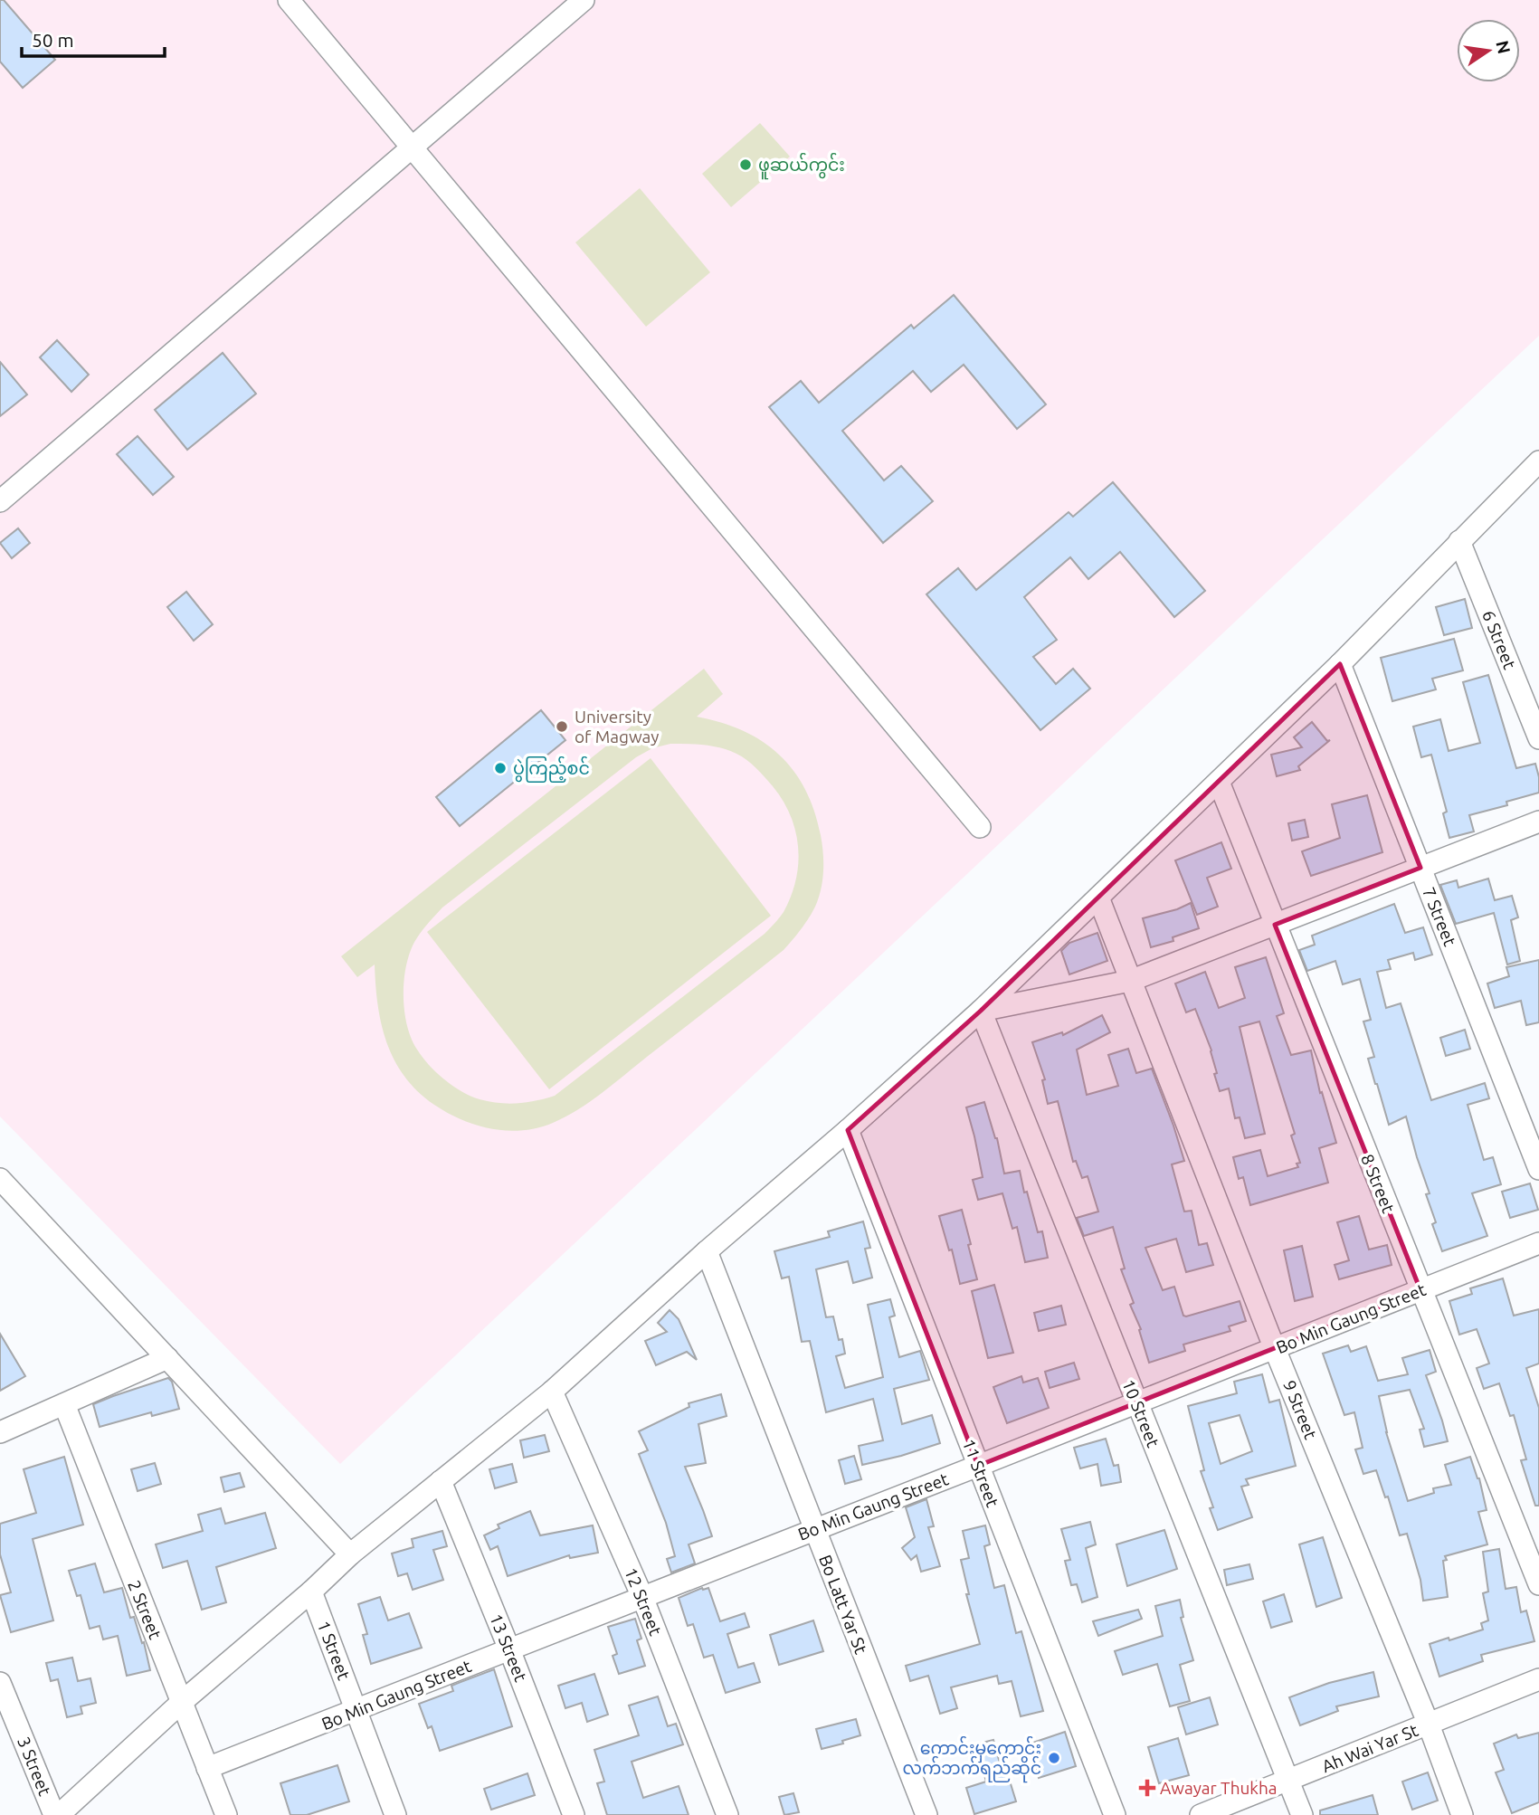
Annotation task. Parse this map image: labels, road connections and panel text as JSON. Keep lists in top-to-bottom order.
{
  "streets": {
    "street": [
      "6 Street",
      "7 Street",
      "8 Street",
      "Bo Min Gaung Street",
      "9 Street",
      "10 Street",
      "11 Street",
      "12 Street",
      "Bo Latt Yar St",
      "2 Street",
      "13 Street",
      "1 Street",
      "Ah Wai Yar St",
      "3 Street"
    ]
  },
  "crossings": [
    ["8 Street", "Bo Min Gaung Street"],
    ["Bo Min Gaung Street", "9 Street"],
    ["Bo Min Gaung Street", "10 Street"],
    ["Bo Min Gaung Street", "11 Street"],
    ["Bo Min Gaung Street", "12 Street"],
    ["Bo Min Gaung Street", "Bo Latt Yar St"],
    ["Bo Min Gaung Street", "2 Street"],
    ["Bo Min Gaung Street", "13 Street"],
    ["Bo Min Gaung Street", "1 Street"],
    ["9 Street", "Ah Wai Yar St"],
    ["10 Street", "Ah Wai Yar St"]
  ],
  "places": {
    "other": [
      "ဖူဆယ်ကွင်း",
      "University of Magway",
      "ပွဲကြည့်စင်",
      "ကောင်းမှကောင်း လက်ဘက်ရည်ဆိုင်"
    ],
    "health": ["Awayar Thukha"]
  },
  "scale_bar": "50 m",
  "north": "right"
}
